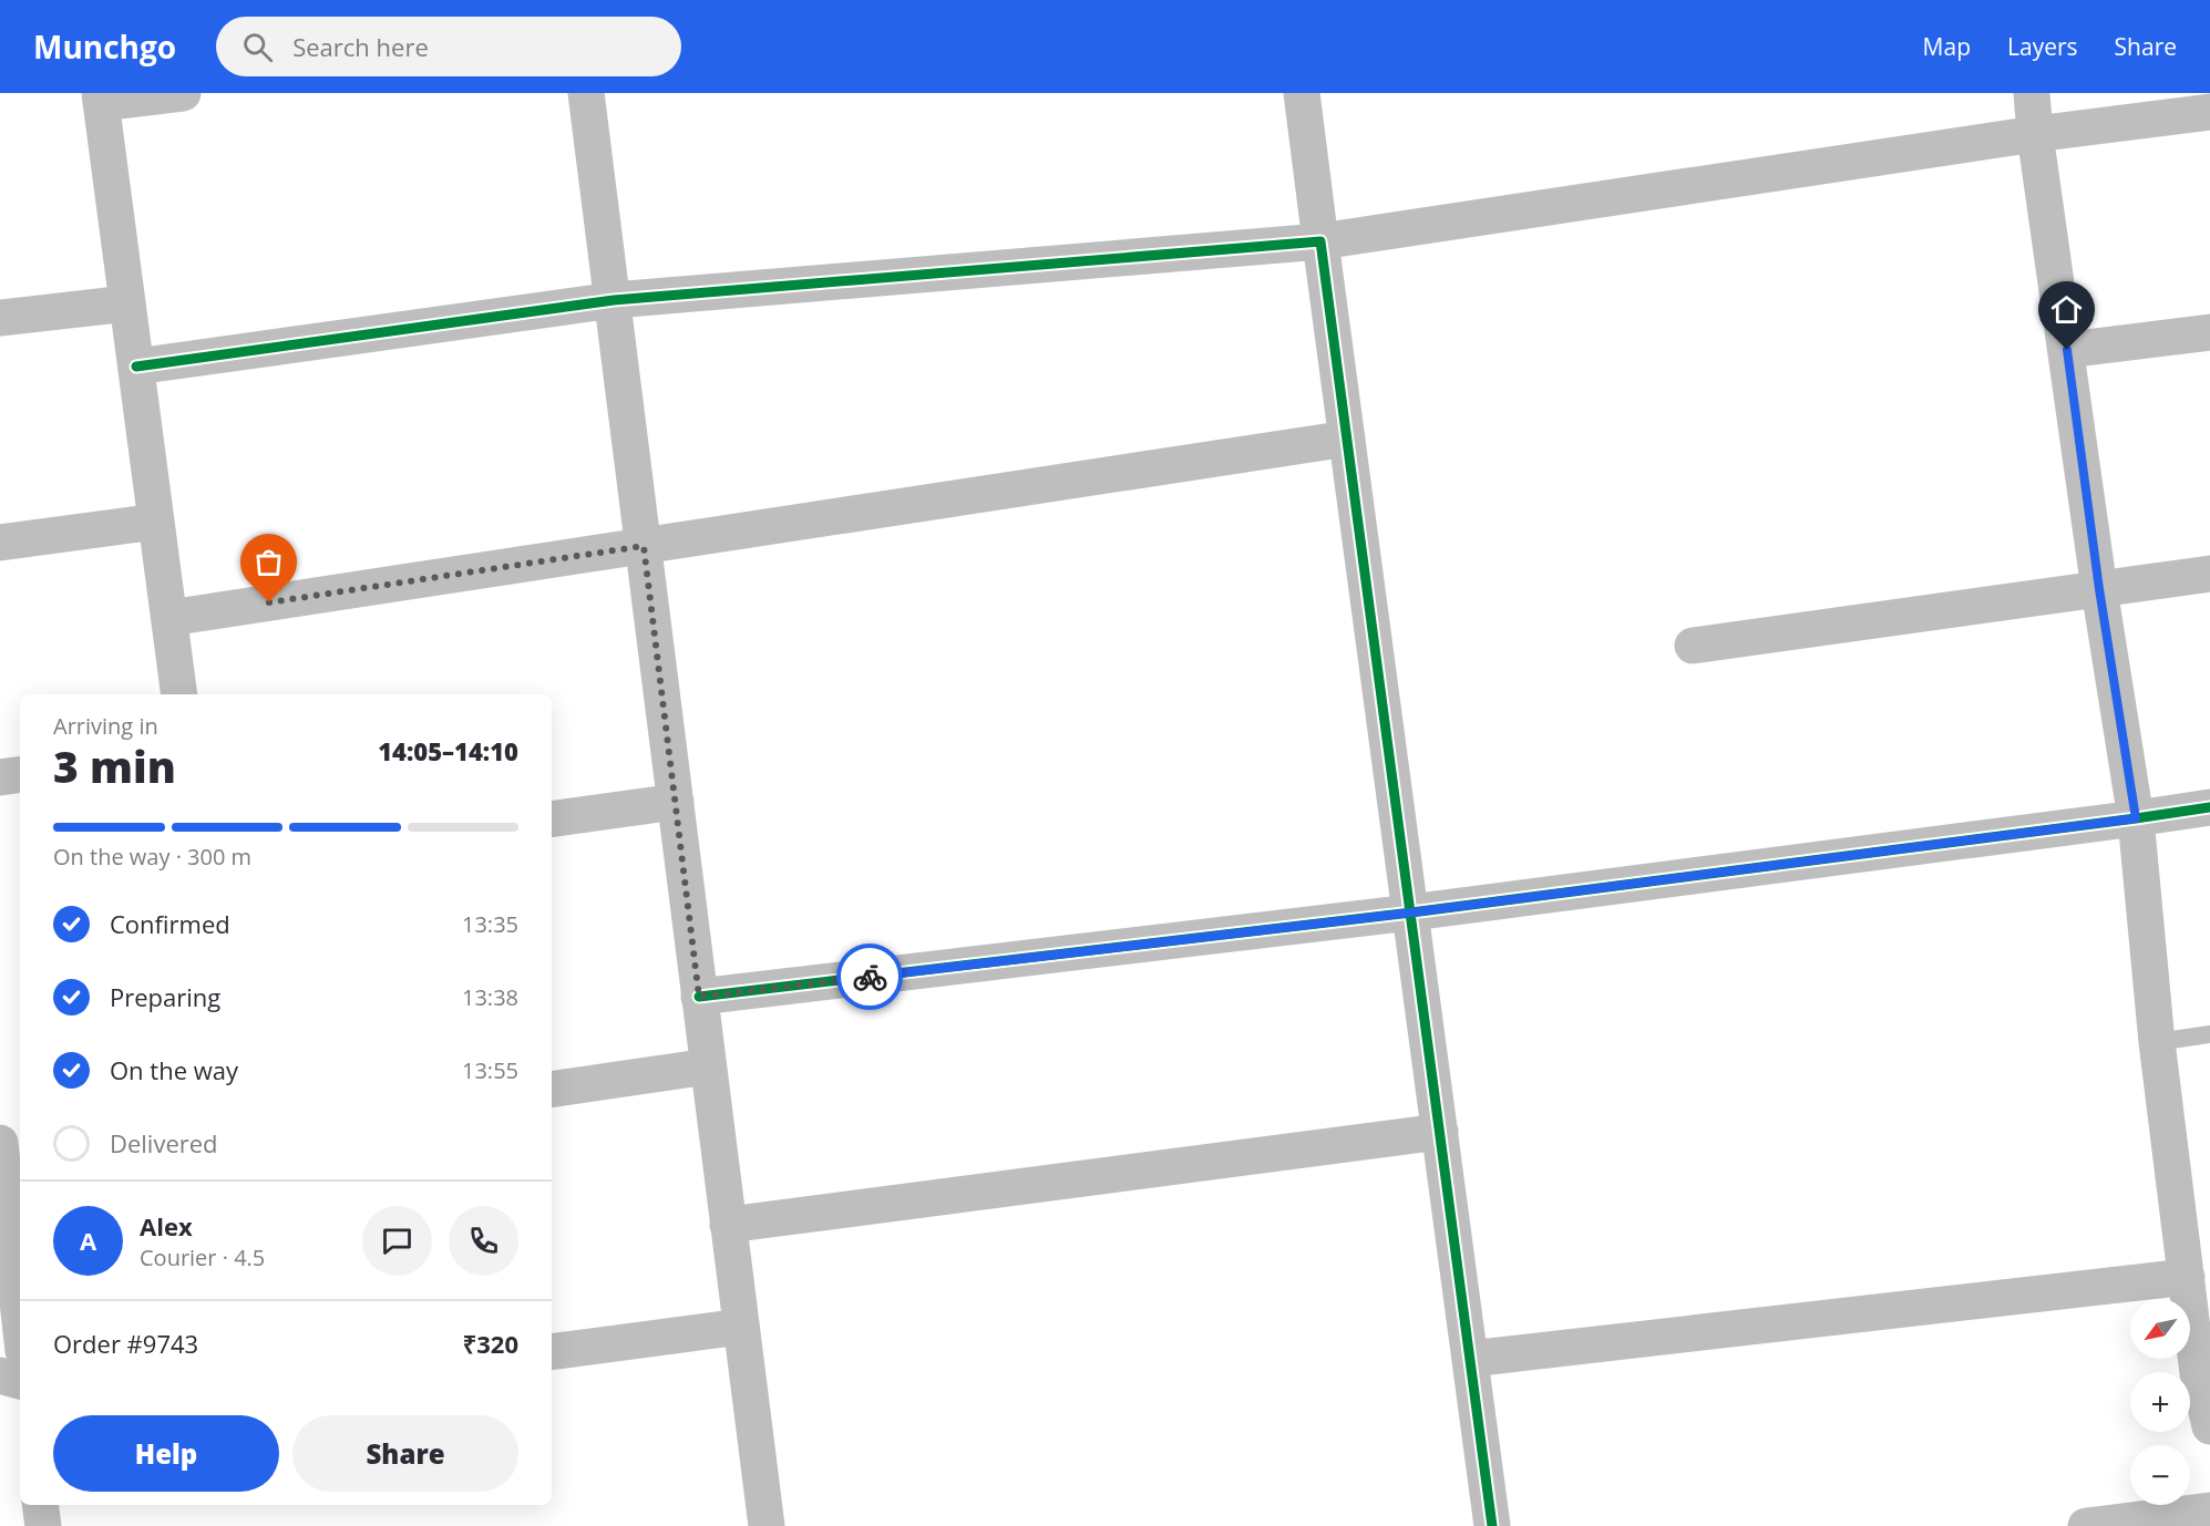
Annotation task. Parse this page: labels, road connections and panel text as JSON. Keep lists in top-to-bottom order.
{
  "north": "bottom left",
  "page": {
    "header": "Munchgo",
    "search": "Search here",
    "nav": ["Map", "Layers", "Share"],
    "heading": ["3 min", "Arriving in", "14:05–14:10"],
    "panel": [
      "Alex",
      "Courier · 4.5",
      "Order #9743",
      "₹320"
    ],
    "bar": "On the way · 300 m",
    "list": [
      ["Confirmed", "13:35"],
      ["Preparing", "13:38"],
      ["On the way", "13:55"],
      "Delivered"
    ],
    "round": "A",
    "map_buttons": ["+", "−"],
    "buttons": ["Help", "Share"]
  }
}
